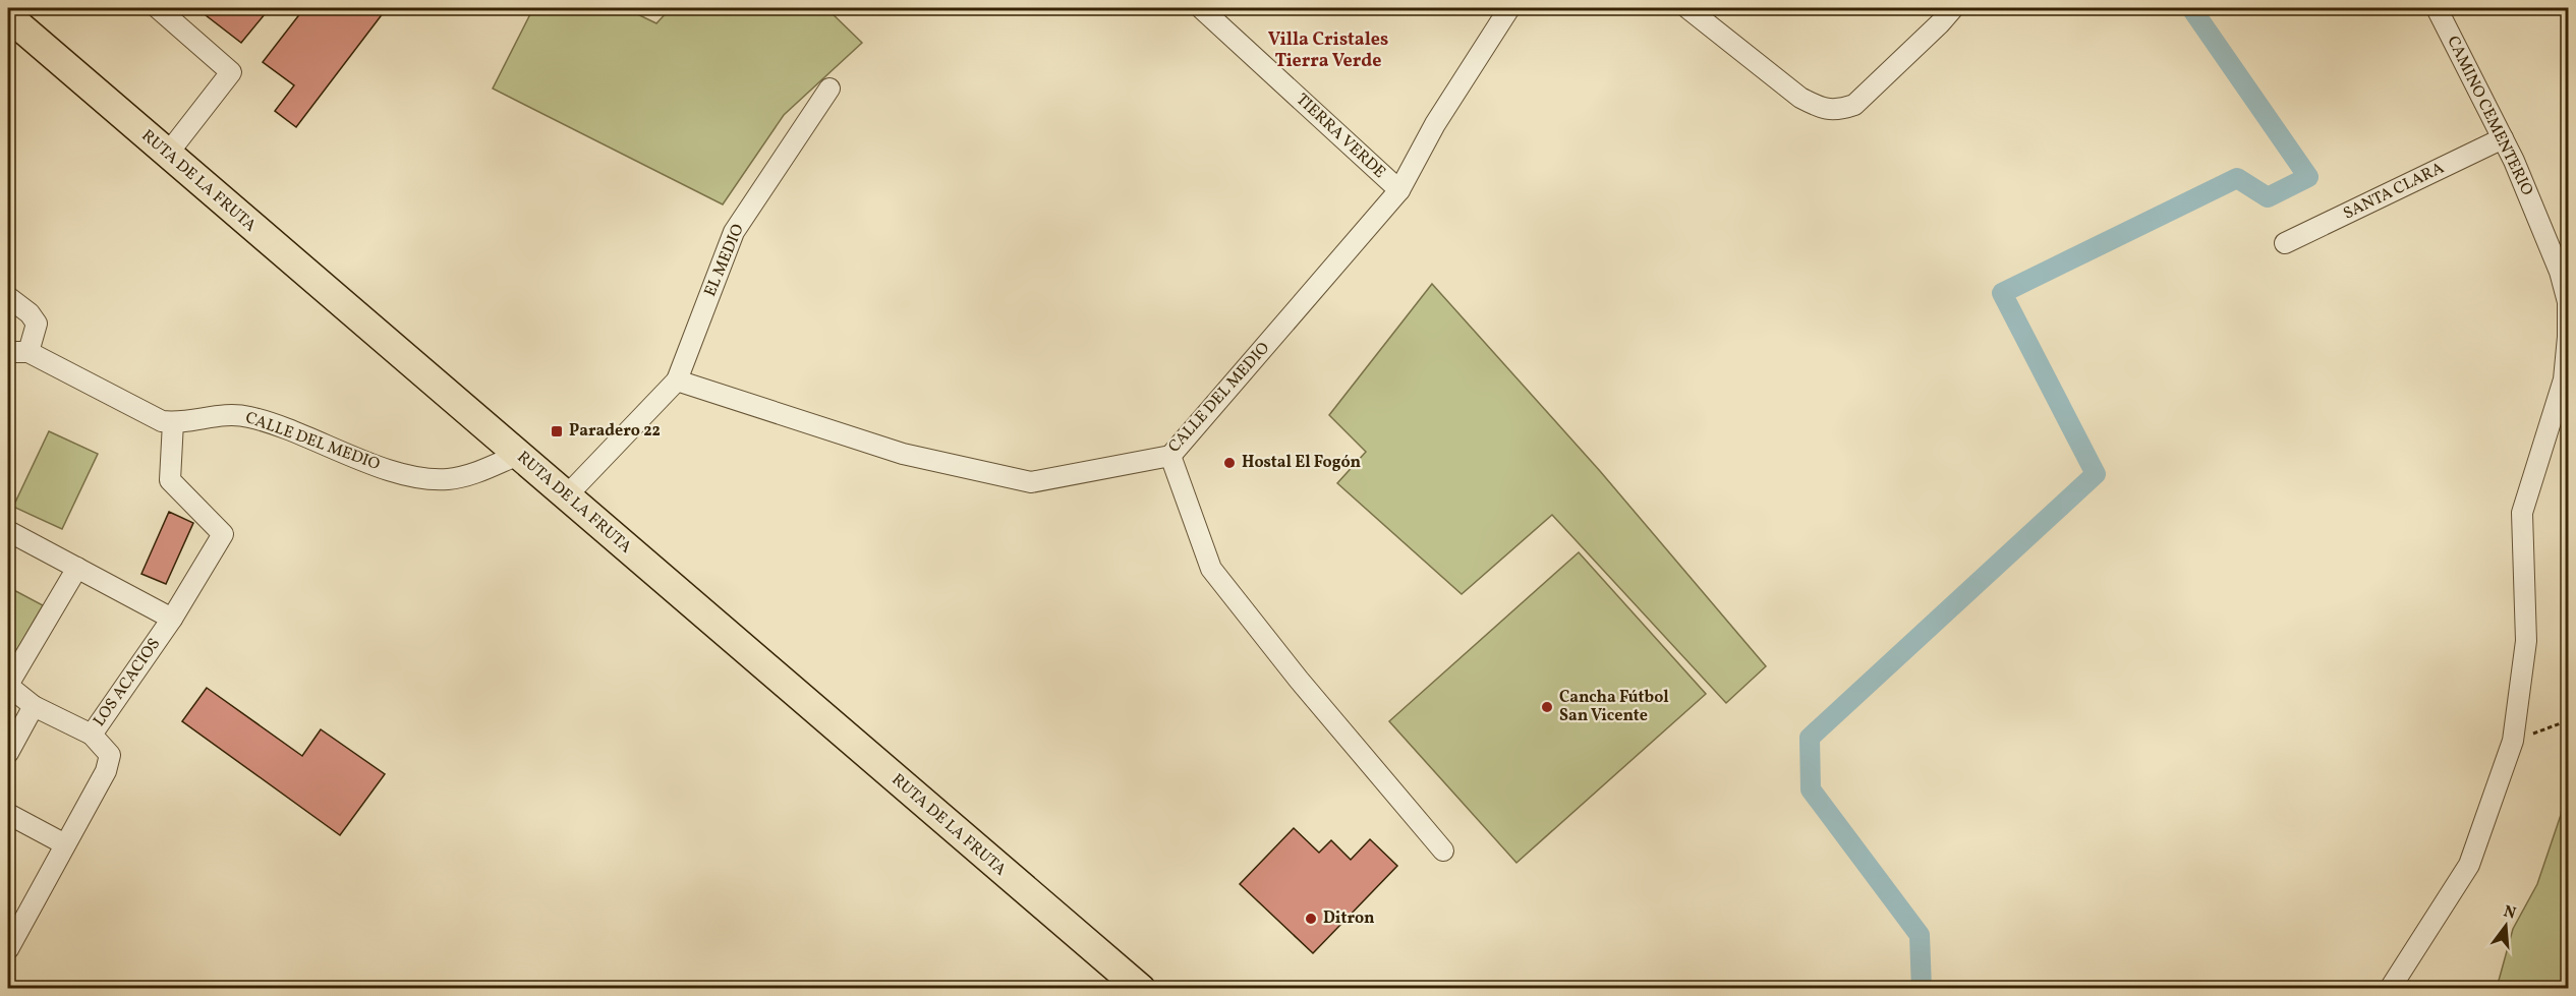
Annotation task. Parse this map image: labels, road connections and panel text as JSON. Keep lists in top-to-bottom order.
{
  "streets": {
    "highway": ["RUTA DE LA FRUTA"],
    "street": [
      "CAMINO CEMENTERIO",
      "TIERRA VERDE",
      "SANTA CLARA",
      "EL MEDIO",
      "CALLE DEL MEDIO",
      "LOS ACACIOS"
    ]
  },
  "crossings": [
    ["CAMINO CEMENTERIO", "SANTA CLARA"],
    ["TIERRA VERDE", "CALLE DEL MEDIO"],
    ["RUTA DE LA FRUTA", "CALLE DEL MEDIO"],
    ["EL MEDIO", "CALLE DEL MEDIO"],
    ["CALLE DEL MEDIO", "LOS ACACIOS"]
  ],
  "districts": ["Villa Cristales Tierra Verde"],
  "places": {
    "transit": ["Paradero 22"],
    "other": ["Hostal El Fogón", "Cancha Fútbol San Vicente", "Ditron"]
  },
  "north": "top"
}
